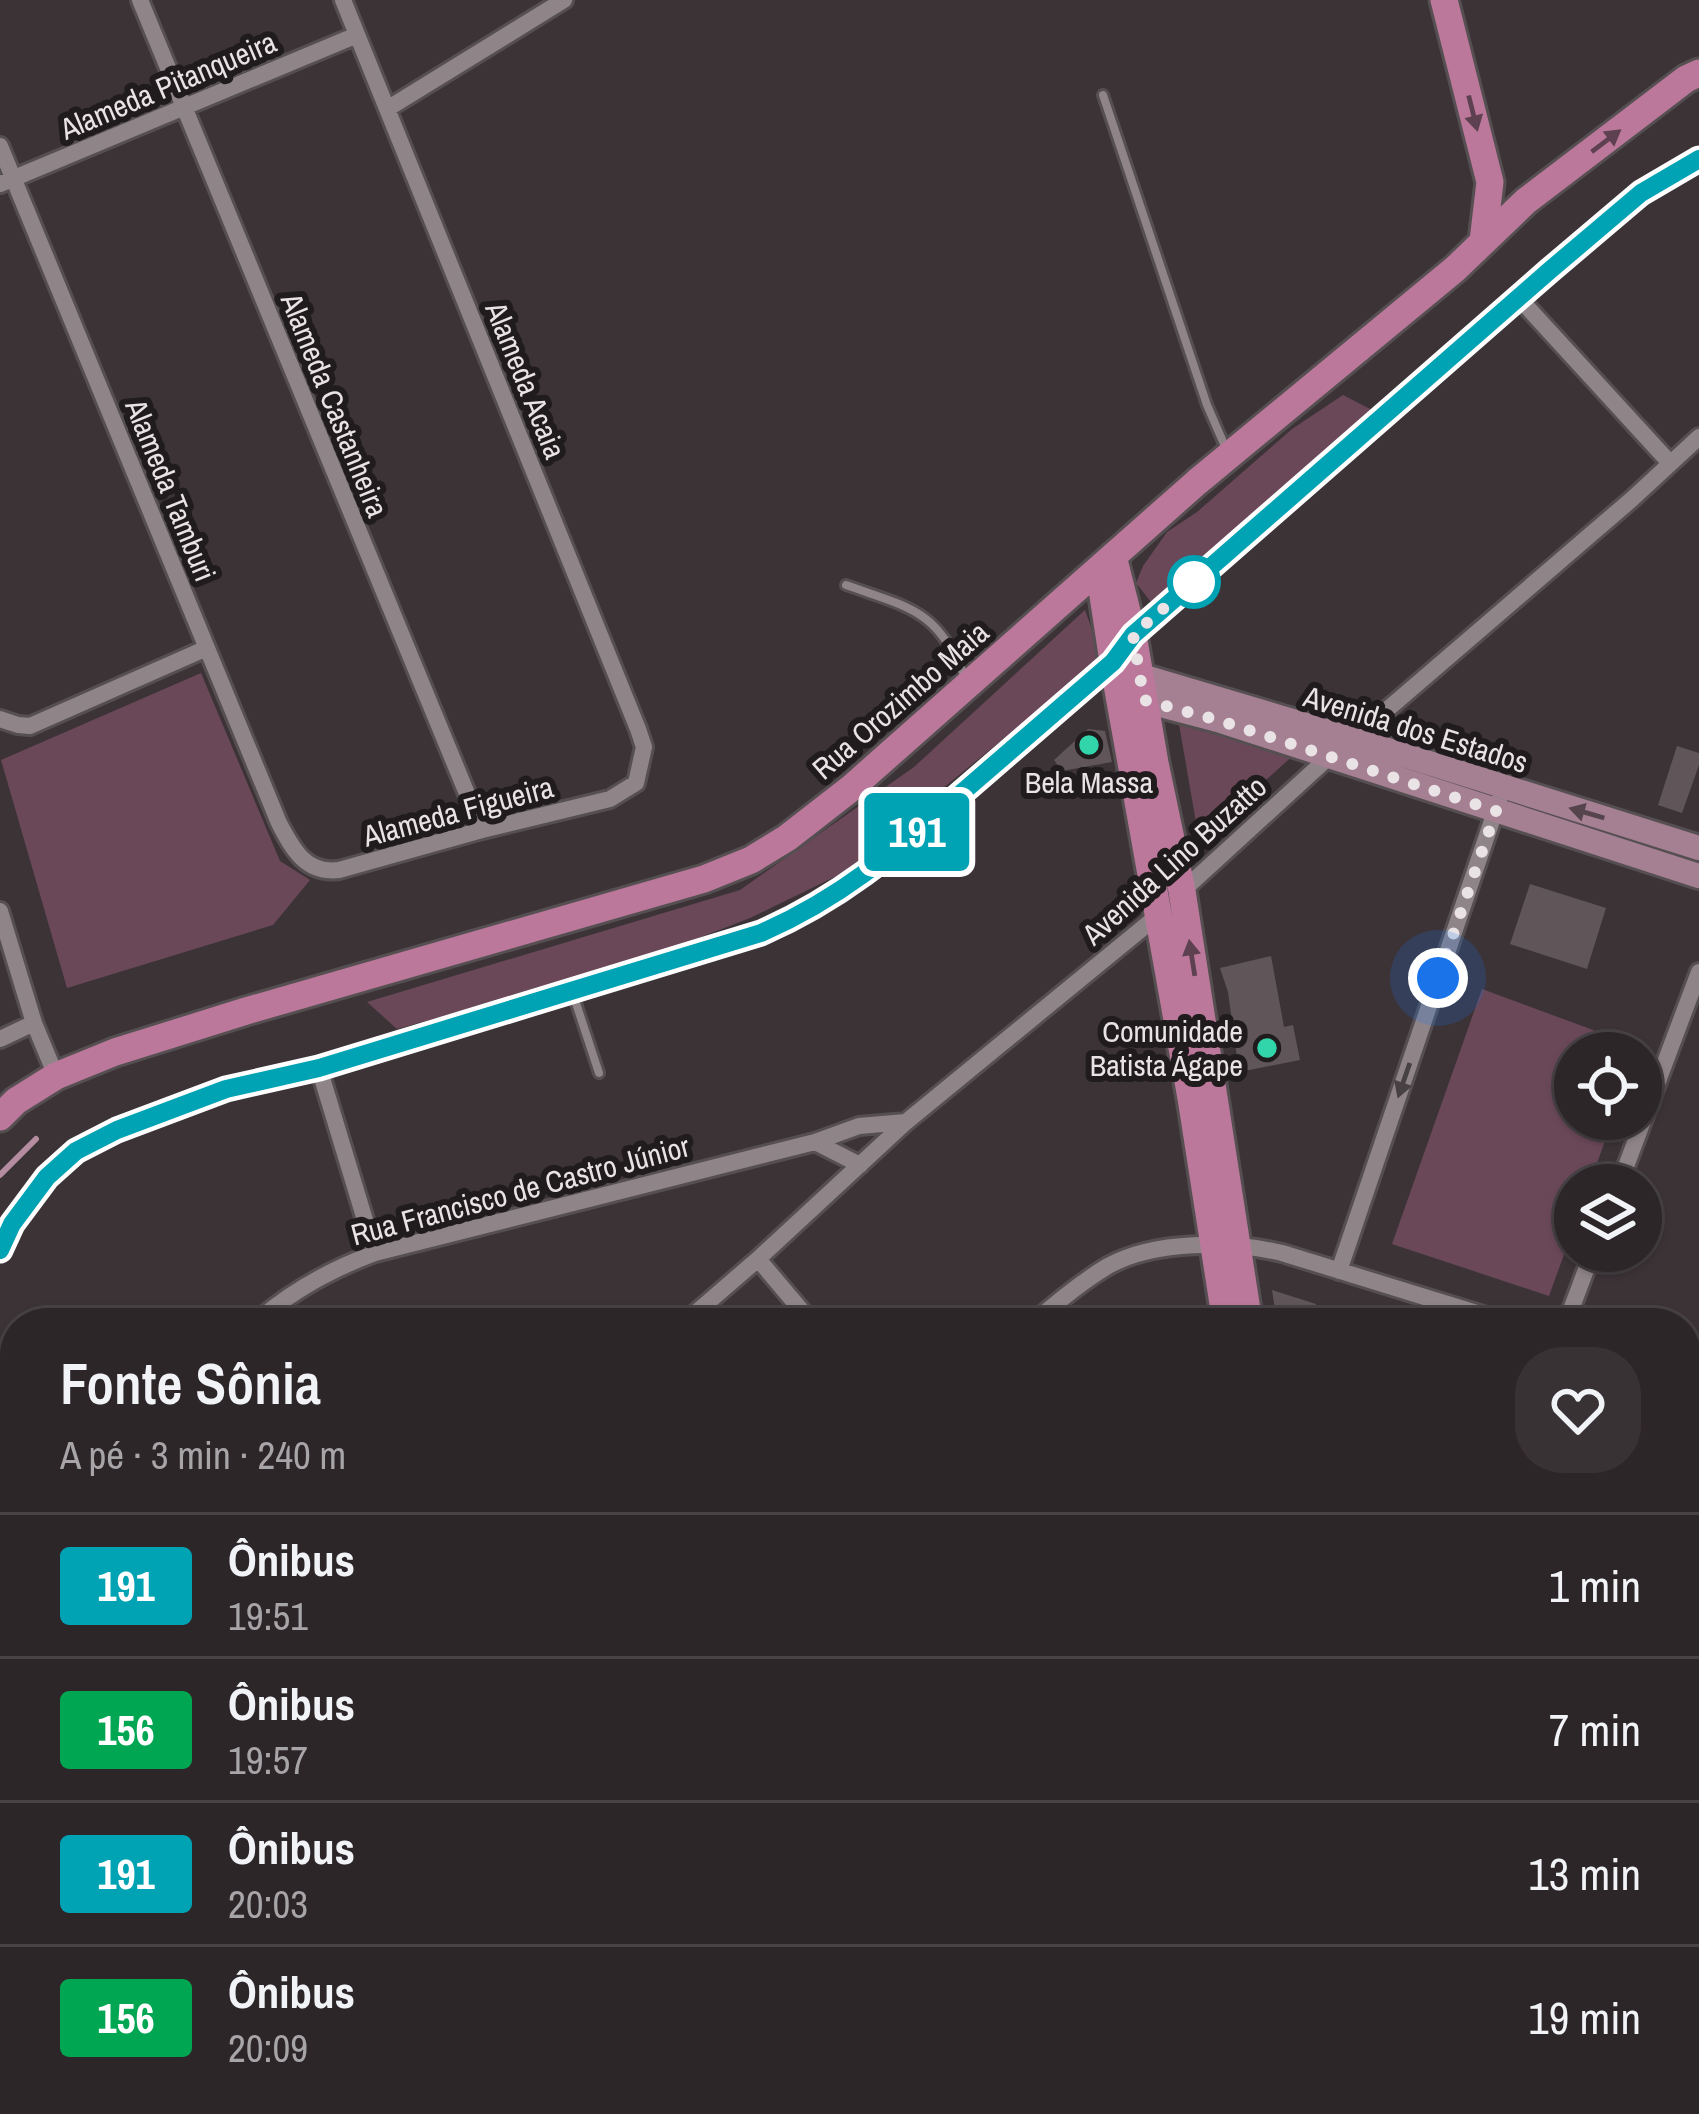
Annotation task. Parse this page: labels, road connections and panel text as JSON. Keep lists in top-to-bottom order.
{
  "streets": {
    "main road": ["Rua Orozimbo Maia", "Avenida dos Estados"],
    "street": [
      "Alameda Pitanqueira",
      "Alameda Acaia",
      "Alameda Castanheira",
      "Alameda Tamburi",
      "Alameda Figueira",
      "Avenida Lino Buzatto",
      "Rua Francisco de Castro Júnior"
    ]
  },
  "crossings": [
    ["Alameda Pitanqueira", "Alameda Acaia"],
    ["Alameda Pitanqueira", "Alameda Castanheira"],
    ["Alameda Pitanqueira", "Alameda Tamburi"],
    ["Alameda Acaia", "Alameda Figueira"],
    ["Alameda Castanheira", "Alameda Figueira"],
    ["Alameda Tamburi", "Alameda Figueira"],
    ["Avenida dos Estados", "Avenida Lino Buzatto"],
    ["Avenida Lino Buzatto", "Rua Francisco de Castro Júnior"]
  ],
  "places": ["Bela Massa", "Comunidade Batista Ágape"],
  "lines": ["bus line 191"],
  "page": {
    "on_map": "191",
    "heading": ["Fonte Sônia", "A pé · 3 min · 240 m"],
    "list": [
      {
        "mark": "191",
        "name": "Ônibus",
        "note": "19:51",
        "value": "1 min"
      },
      {
        "mark": "156",
        "name": "Ônibus",
        "note": "19:57",
        "value": "7 min"
      },
      {
        "mark": "191",
        "name": "Ônibus",
        "note": "20:03",
        "value": "13 min"
      },
      {
        "mark": "156",
        "name": "Ônibus",
        "note": "20:09",
        "value": "19 min"
      }
    ]
  }
}
